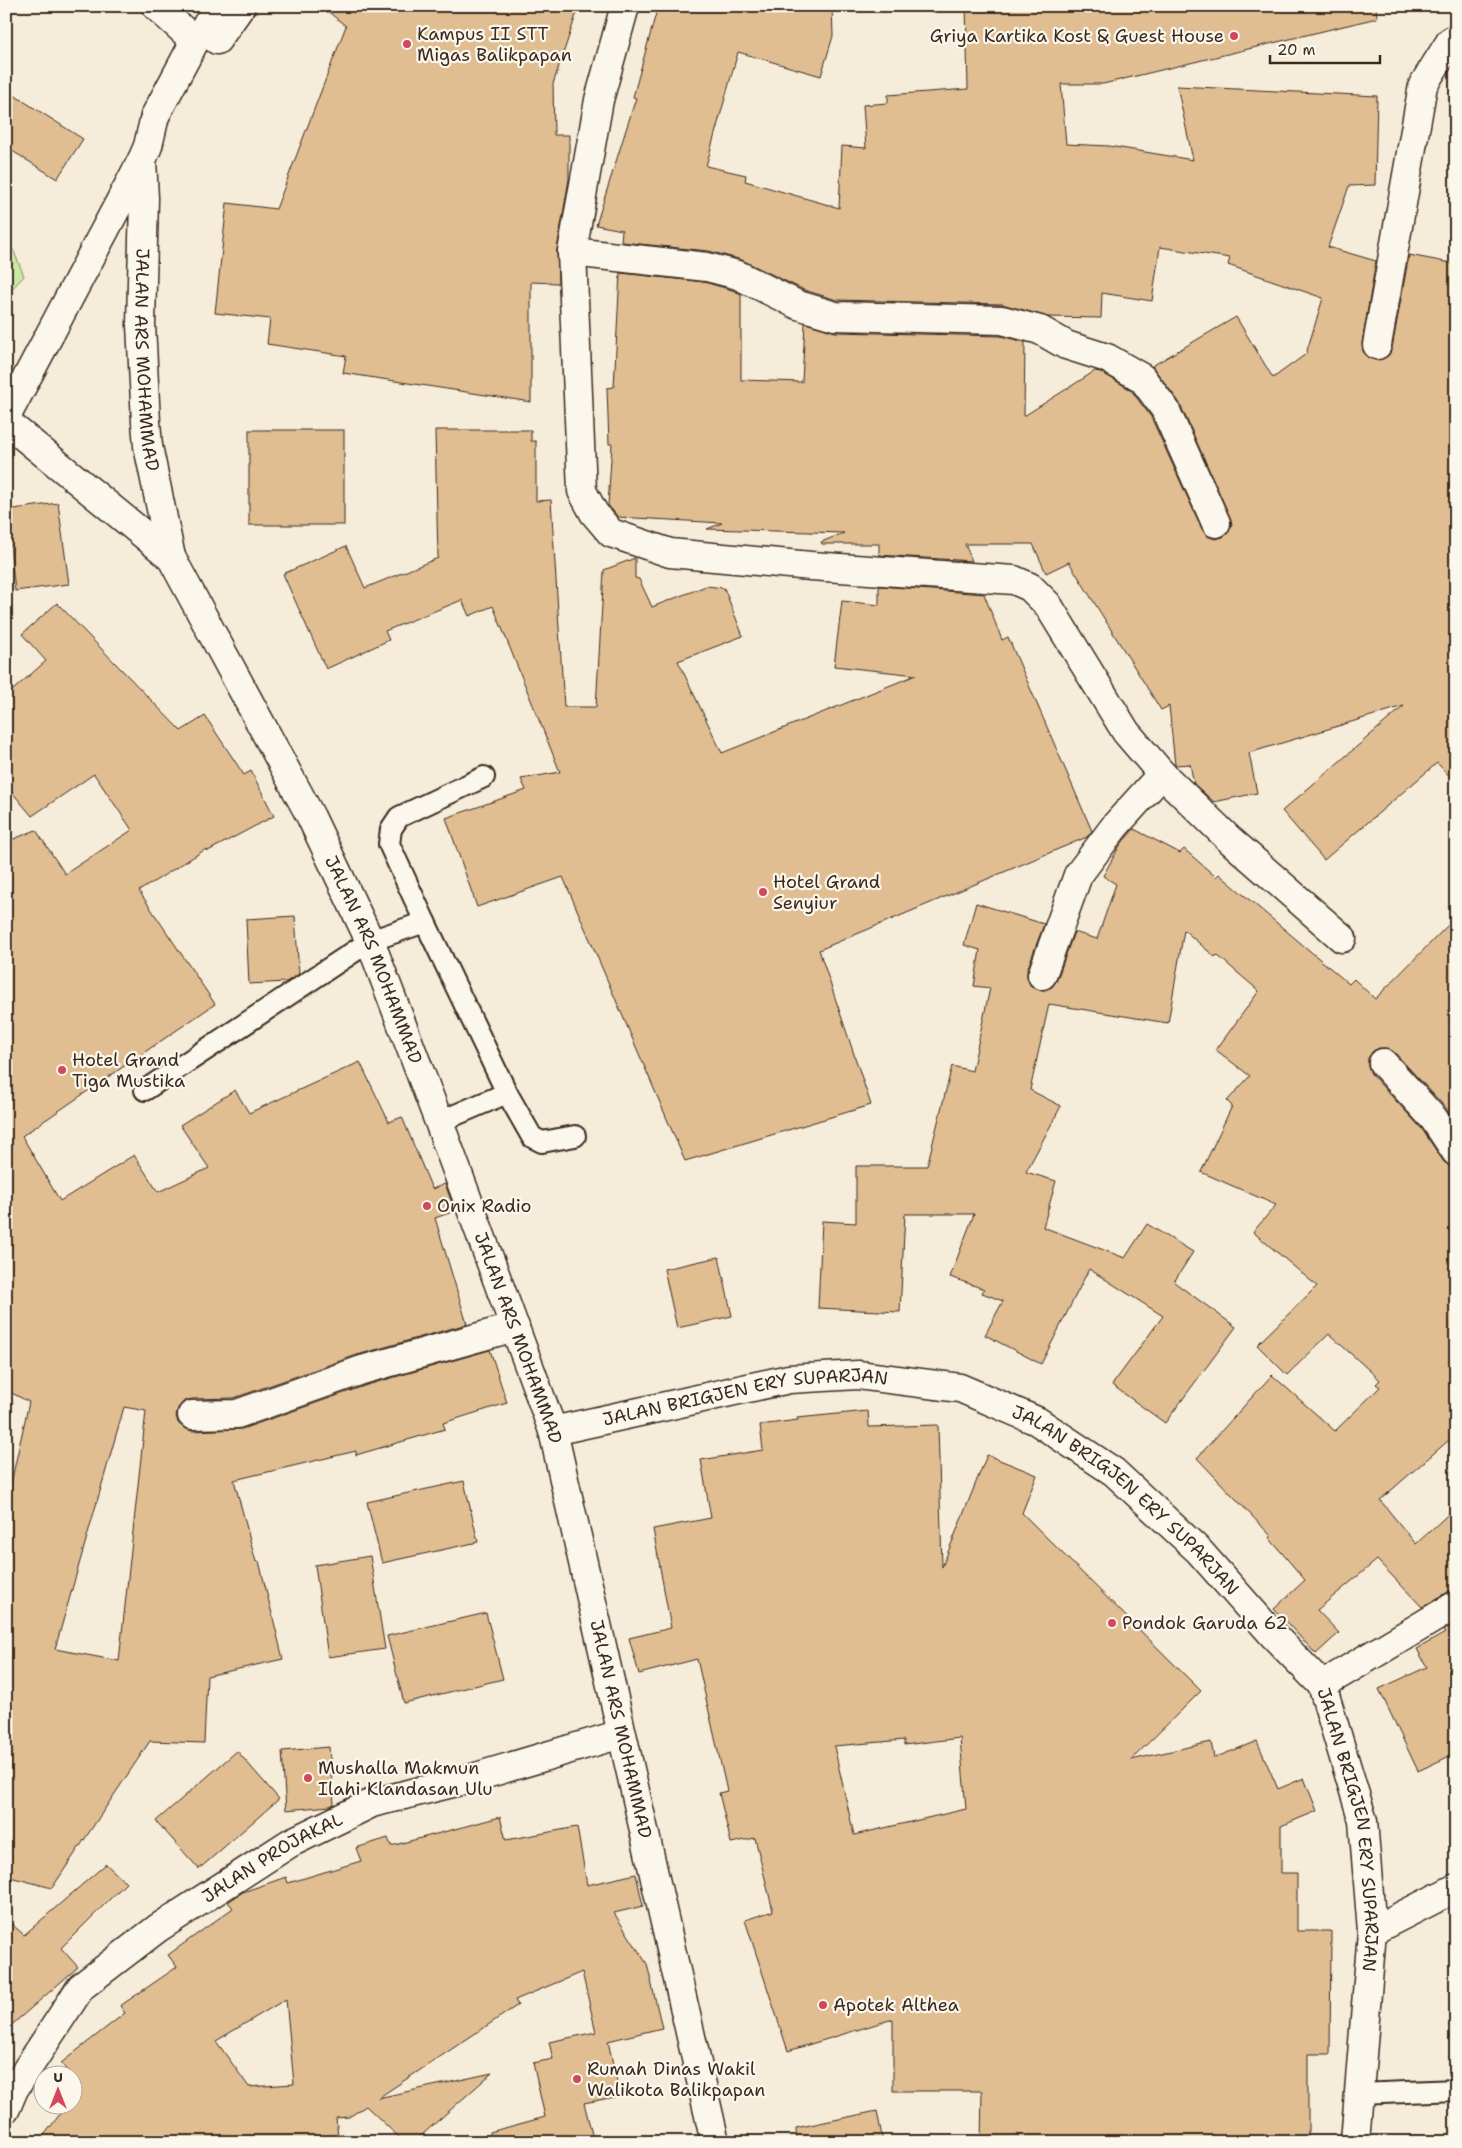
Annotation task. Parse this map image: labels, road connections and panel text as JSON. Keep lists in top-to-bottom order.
{
  "streets": {
    "street": ["JALAN ARS MOHAMMAD", "JALAN BRIGJEN ERY SUPARJAN", "JALAN PROJAKAL"]
  },
  "crossings": [
    ["JALAN ARS MOHAMMAD", "JALAN BRIGJEN ERY SUPARJAN"],
    ["JALAN ARS MOHAMMAD", "JALAN PROJAKAL"]
  ],
  "places": [
    "Griya Kartika Kost & Guest House",
    "Kampus II STT Migas Balikpapan",
    "Hotel Grand Senyiur",
    "Hotel Grand Tiga Mustika",
    "Onix Radio",
    "Pondok Garuda 62",
    "Mushalla Makmun Ilahi Klandasan Ulu",
    "Apotek Althea",
    "Rumah Dinas Wakil Walikota Balikpapan"
  ],
  "scale_bar": "20 m",
  "north": "top"
}
